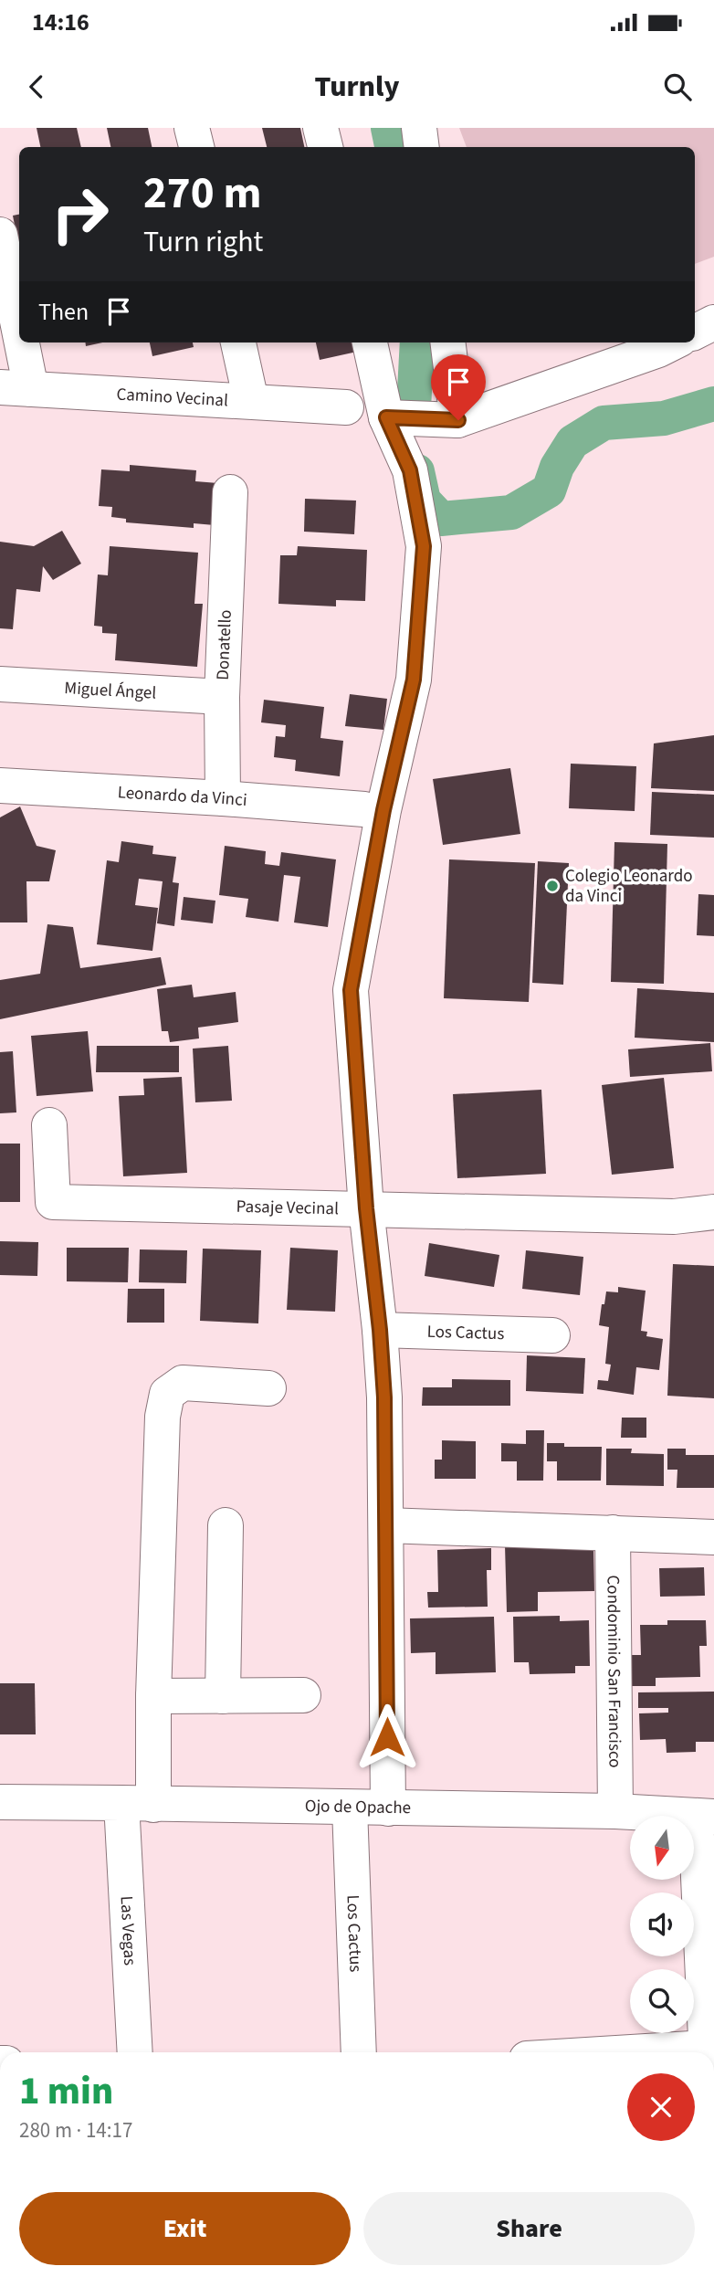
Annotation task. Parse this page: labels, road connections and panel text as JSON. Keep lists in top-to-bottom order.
{
  "streets": {
    "street": [
      "Camino Vecinal",
      "Donatello",
      "Miguel Ángel",
      "Leonardo da Vinci",
      "Pasaje Vecinal",
      "Los Cactus",
      "Condominio San Francisco",
      "Ojo de Opache",
      "Las Vegas"
    ]
  },
  "crossings": [
    ["Donatello", "Miguel Ángel"],
    ["Donatello", "Leonardo da Vinci"],
    ["Los Cactus", "Ojo de Opache"],
    ["Condominio San Francisco", "Ojo de Opache"],
    ["Ojo de Opache", "Las Vegas"]
  ],
  "places": ["Colegio Leonardo da Vinci"],
  "north": "bottom",
  "page": {
    "status": "14:16",
    "header": "Turnly",
    "turn": ["270 m", "Turn right"],
    "then": "Then",
    "heading": ["1 min", "280 m · 14:17"],
    "buttons": ["Exit", "Share"]
  }
}
